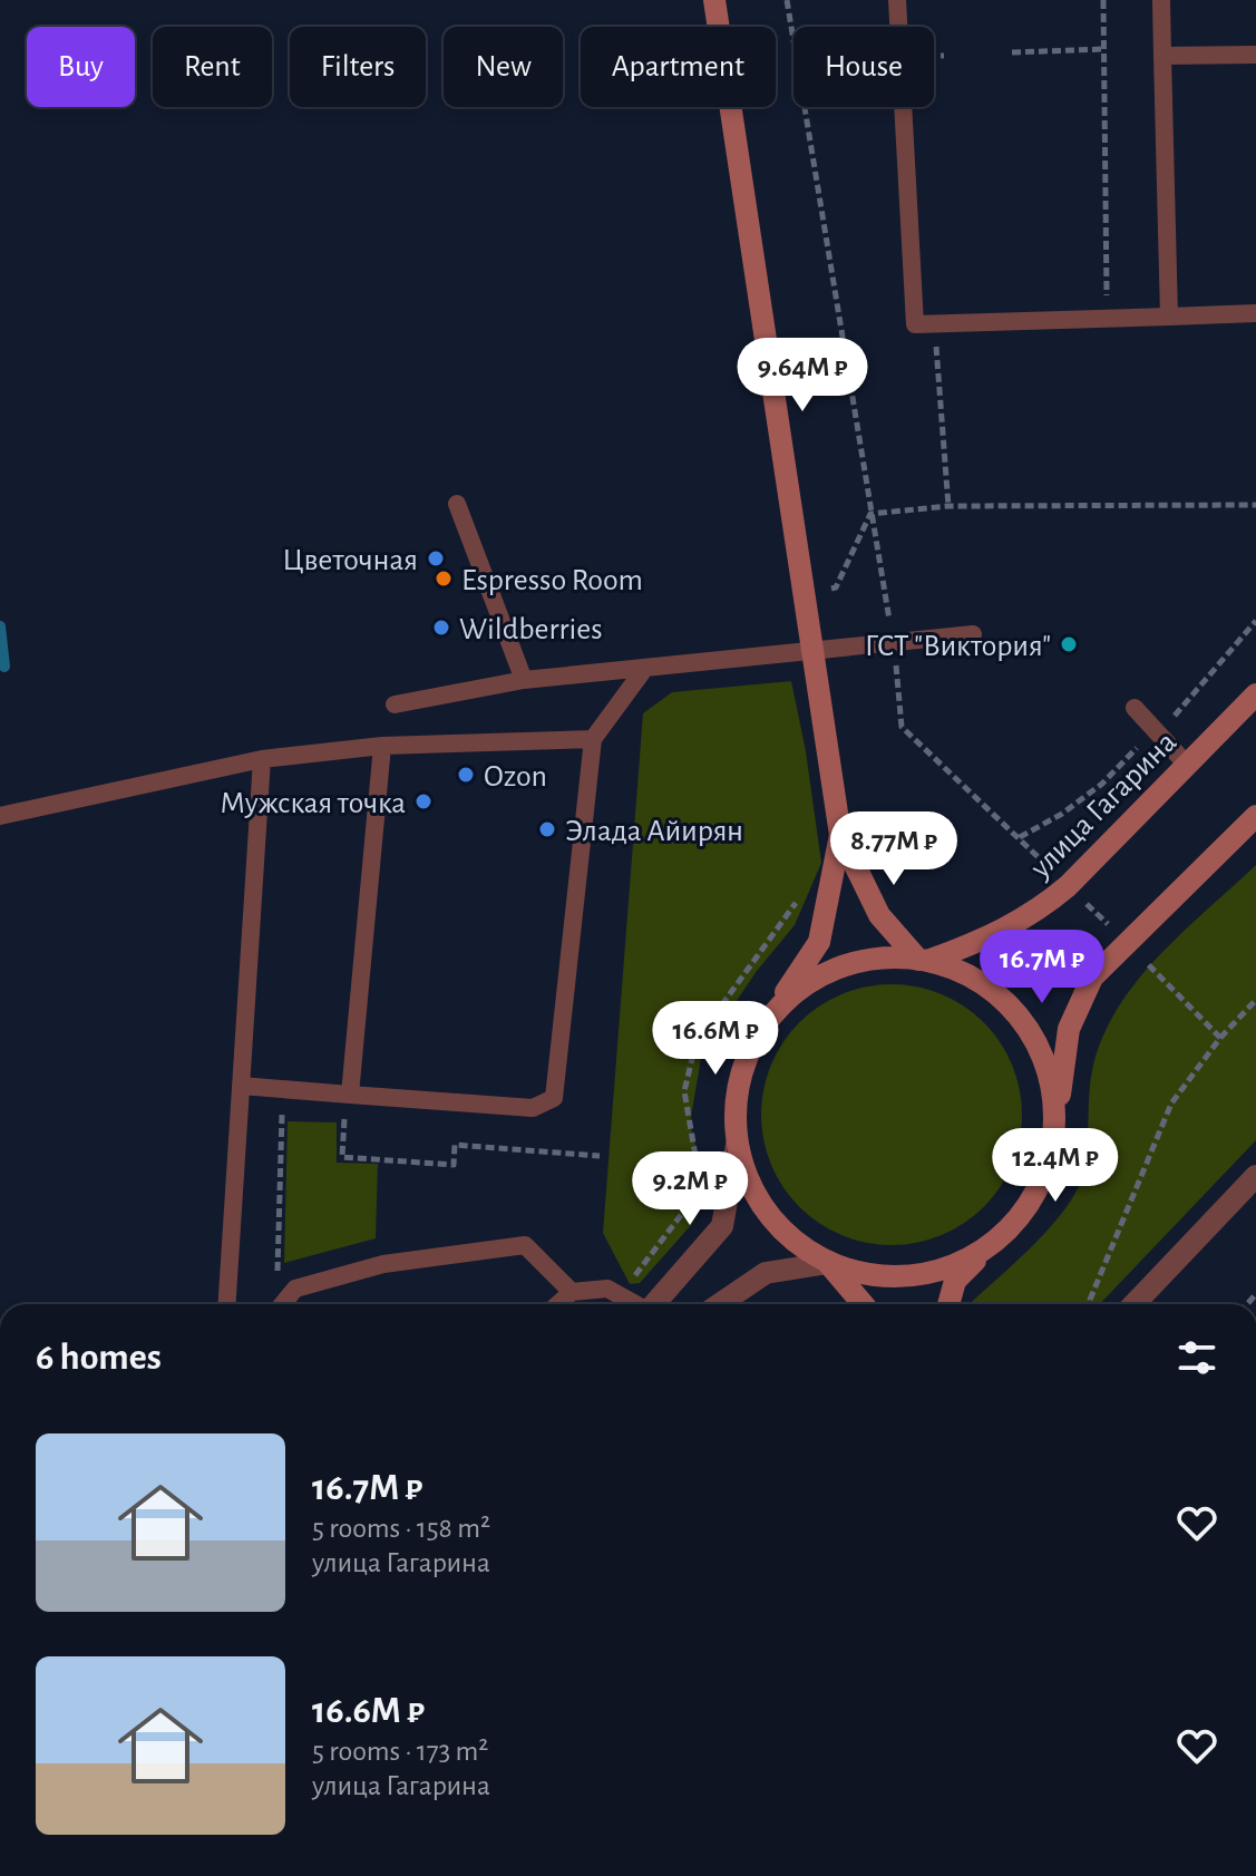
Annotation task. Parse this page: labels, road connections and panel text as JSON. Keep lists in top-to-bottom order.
{
  "streets": {
    "main road": ["улица Гагарина"]
  },
  "places": [
    "Цветочная",
    "Espresso Room",
    "Wildberries",
    "ГСТ \"Виктория\"",
    "Ozon",
    "Мужская точка",
    "Элада Айирян"
  ],
  "page": {
    "chip": [
      "Buy",
      "Rent",
      "Filters",
      "New",
      "Apartment",
      "House"
    ],
    "price": [
      "9.64M ₽",
      "8.77M ₽",
      "16.7M ₽",
      "16.6M ₽",
      "12.4M ₽",
      "9.2M ₽"
    ],
    "heading": "6 homes",
    "list": [
      {
        "name": "16.7M ₽",
        "note": "5 rooms · 158 m² · улица Гагарина"
      },
      {
        "name": "16.6M ₽",
        "note": "5 rooms · 173 m² · улица Гагарина"
      }
    ]
  }
}
